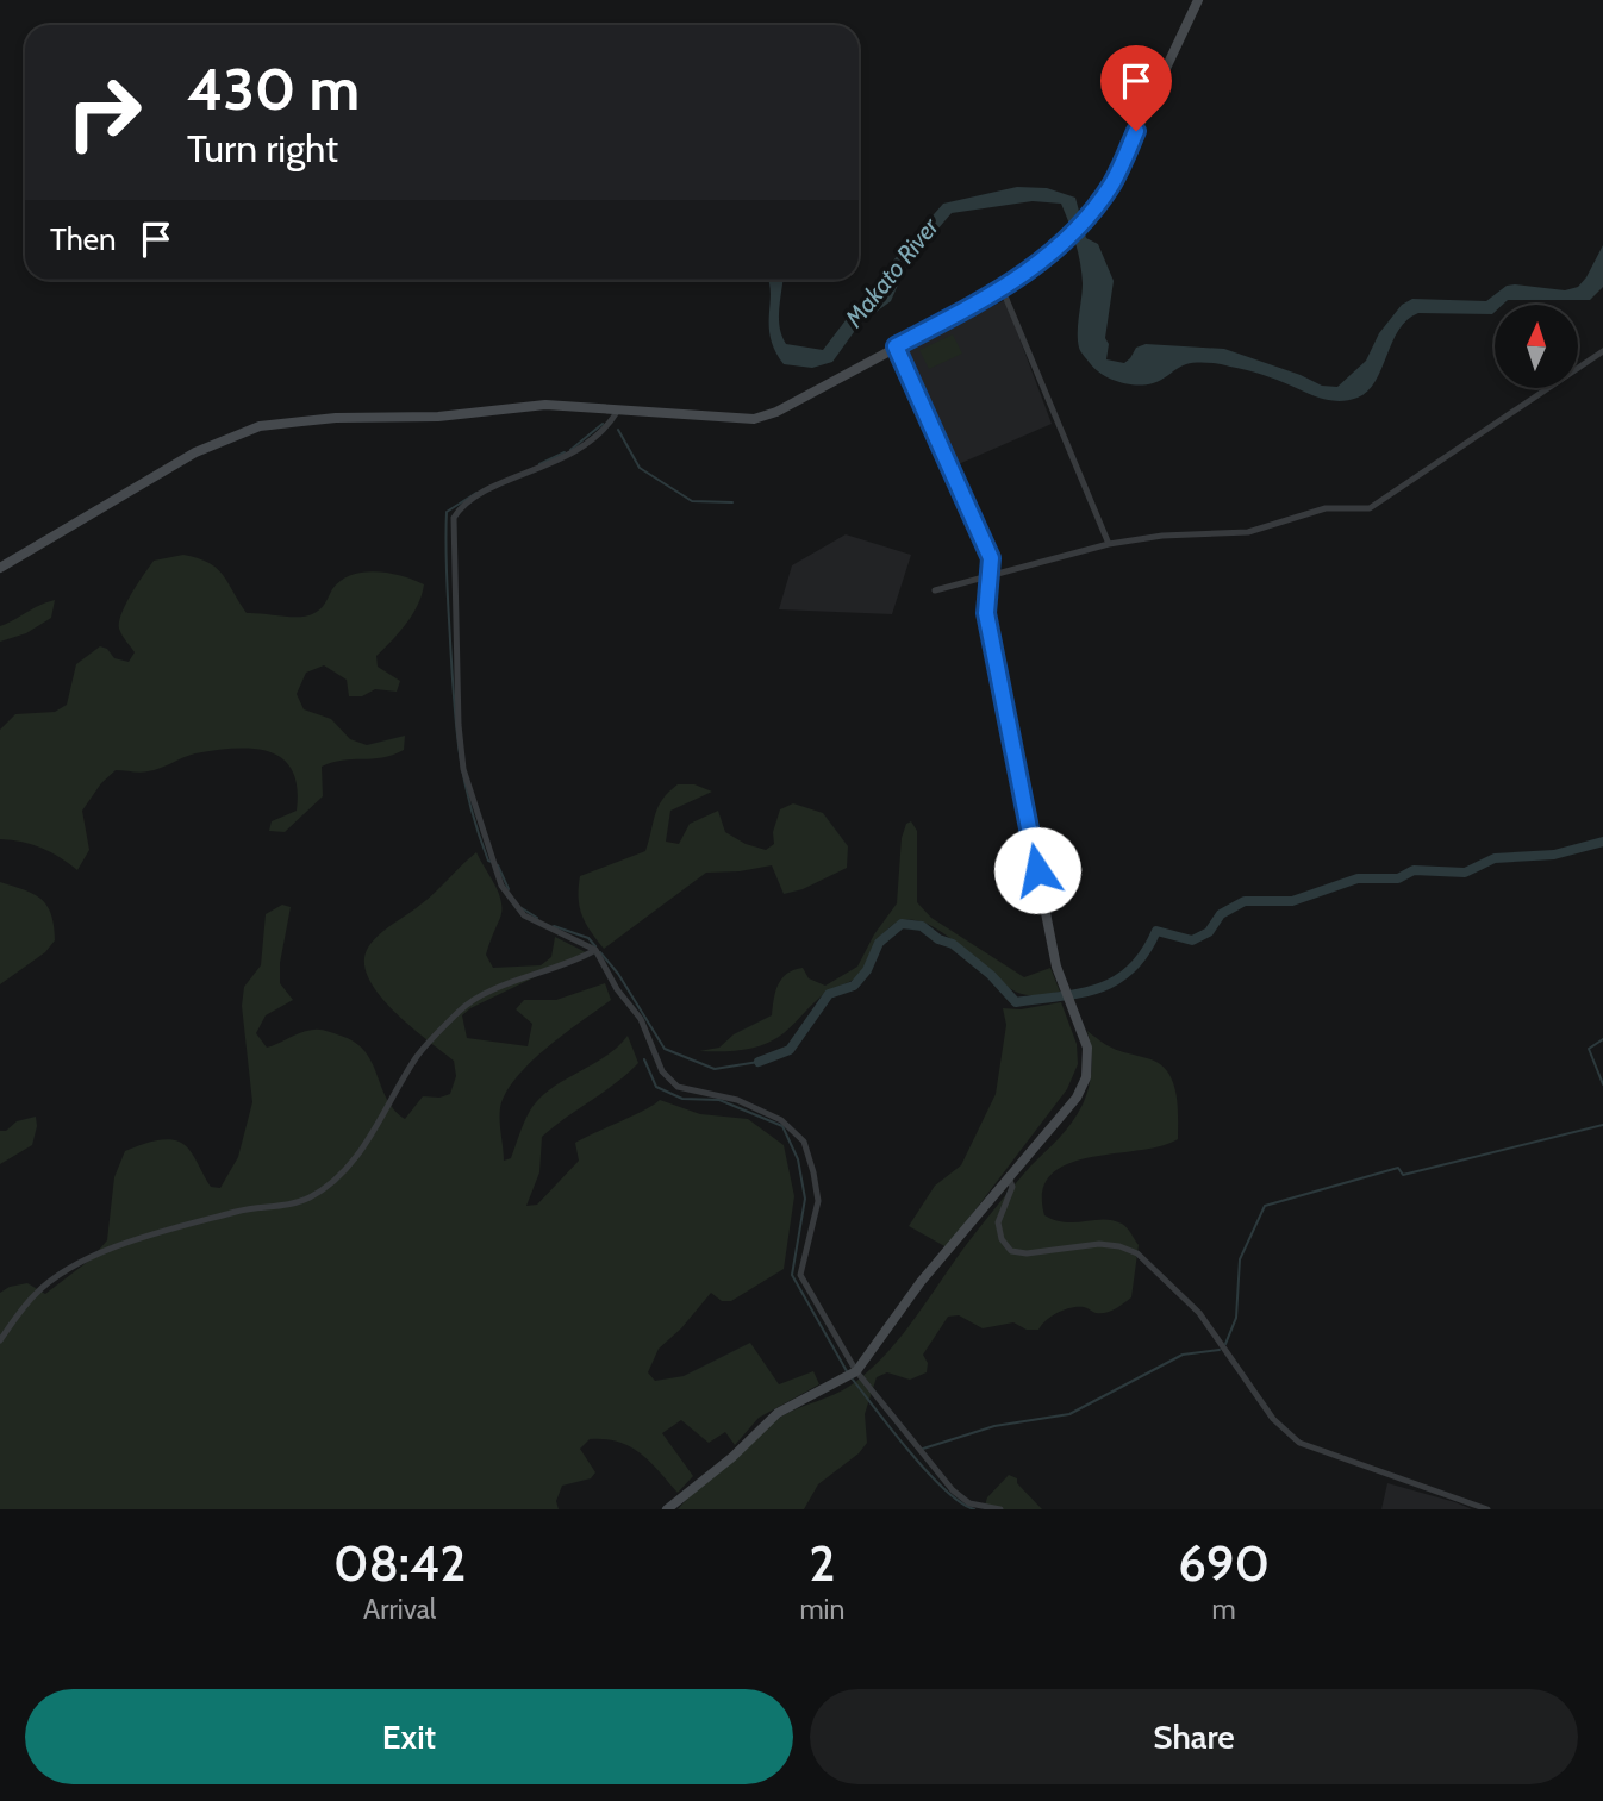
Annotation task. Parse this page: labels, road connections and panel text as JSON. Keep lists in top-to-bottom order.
{
  "water": ["Makato River"],
  "north": "top",
  "page": {
    "turn": ["430 m", "Turn right"],
    "then": "Then",
    "eta": [
      "08:42",
      "Arrival",
      "2",
      "min",
      "690",
      "m"
    ],
    "buttons": ["Exit", "Share"]
  }
}
